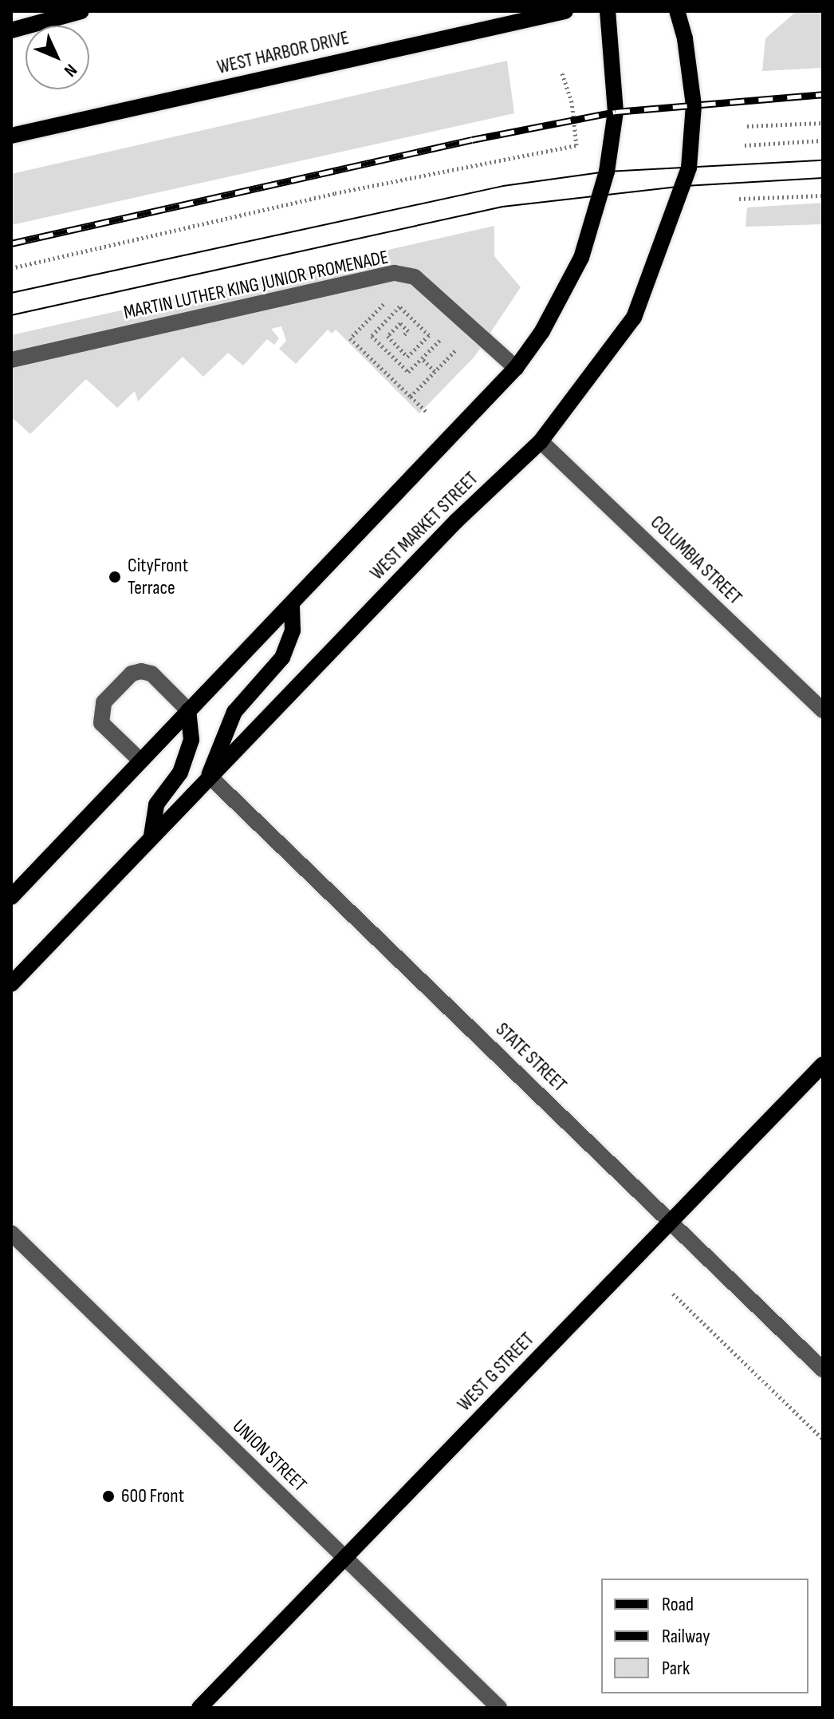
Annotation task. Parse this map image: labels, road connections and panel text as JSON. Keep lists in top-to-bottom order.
{
  "streets": {
    "main road": ["WEST HARBOR DRIVE", "WEST MARKET STREET", "WEST G STREET"],
    "street": [
      "MARTIN LUTHER KING JUNIOR PROMENADE",
      "COLUMBIA STREET",
      "STATE STREET",
      "UNION STREET"
    ]
  },
  "crossings": [
    ["WEST MARKET STREET", "COLUMBIA STREET"],
    ["WEST MARKET STREET", "STATE STREET"],
    ["STATE STREET", "WEST G STREET"],
    ["WEST G STREET", "UNION STREET"]
  ],
  "places": ["CityFront Terrace", "600 Front"],
  "legend": ["Road", "Railway", "Park"],
  "north": "bottom right"
}
